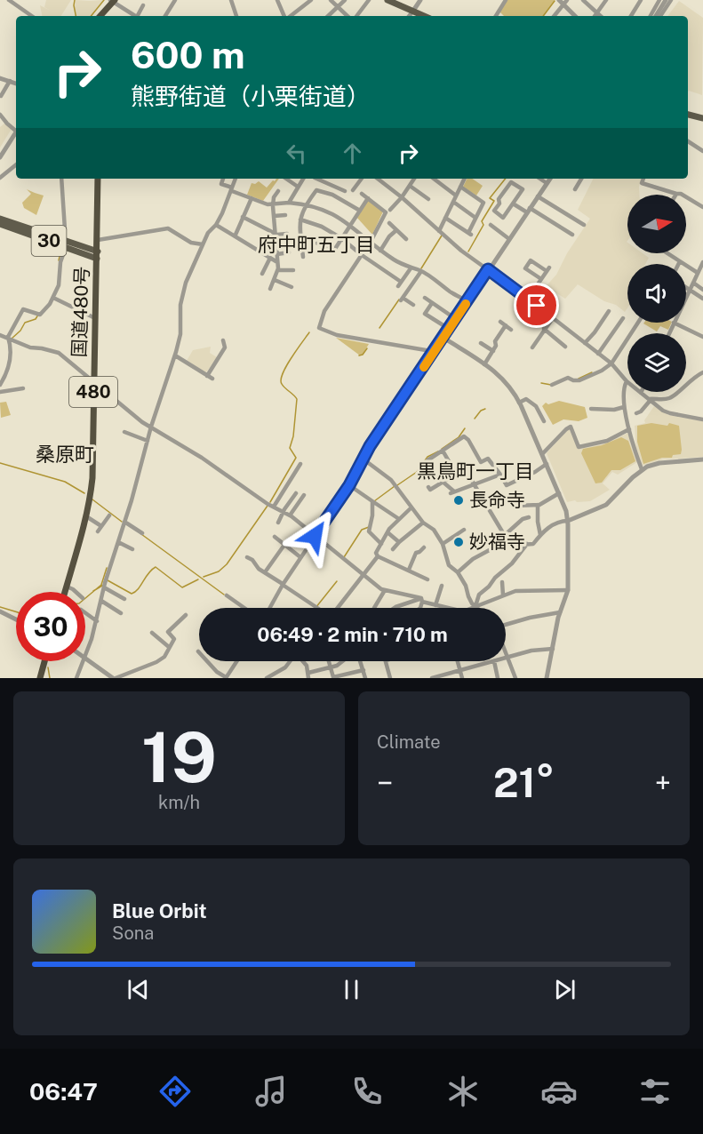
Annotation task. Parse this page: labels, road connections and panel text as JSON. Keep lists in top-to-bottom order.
{
  "streets": {
    "highway": ["国道480号", "480"],
    "main road": ["30"]
  },
  "crossings": [
    ["30", "国道480号"]
  ],
  "districts": ["府中町五丁目", "桑原町", "黒鳥町一丁目"],
  "places": ["長命寺", "妙福寺"],
  "north": "right",
  "page": {
    "turn": ["600 m", "熊野街道（小栗街道）"],
    "limit": "30",
    "trip": "06:49 · 2 min · 710 m",
    "tile": [
      ["19", "km/h"],
      "Climate"
    ],
    "heat": ["−", "21°", "+"],
    "song": ["Blue Orbit", "Sona"],
    "tabs": "06:47"
  }
}
